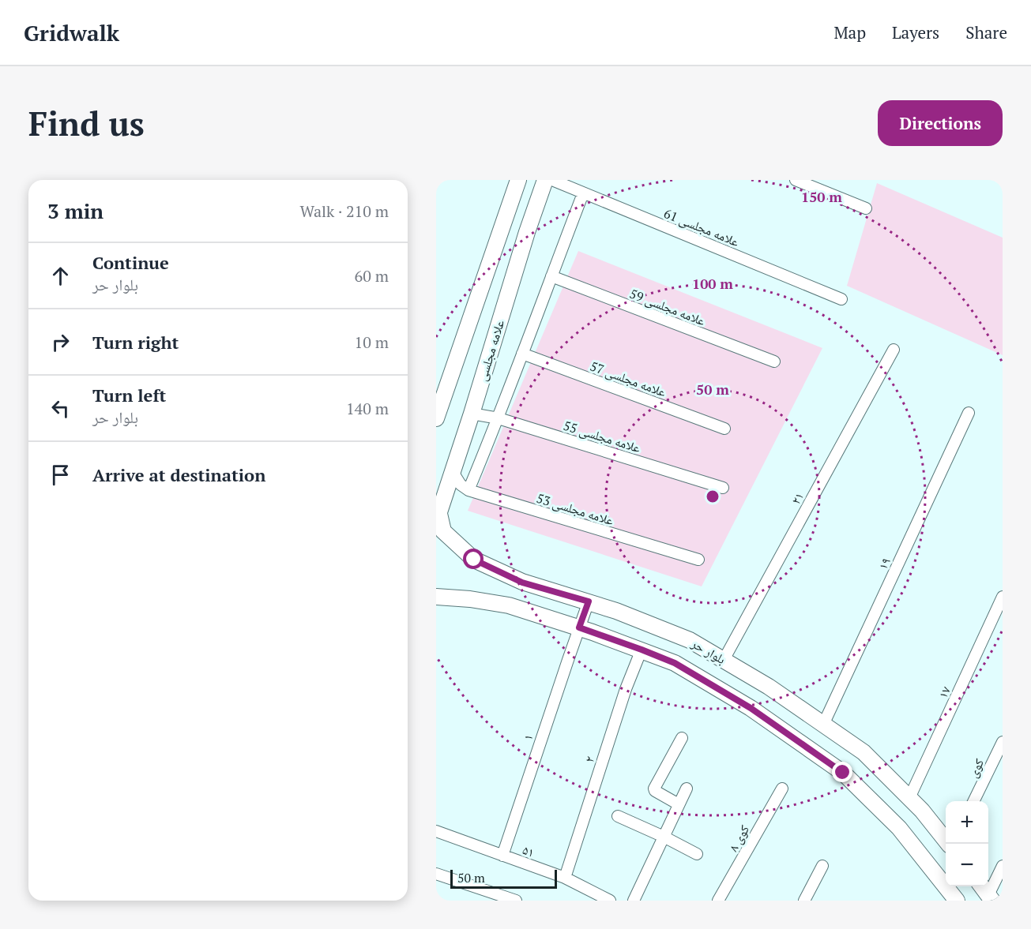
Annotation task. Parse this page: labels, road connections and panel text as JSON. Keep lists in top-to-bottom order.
{
  "streets": {
    "main road": ["علامه مجلسی", "بلوار حر"],
    "street": [
      "علامه مجلسی 61",
      "علامه مجلسی 59",
      "علامه مجلسی 57",
      "علامه مجلسی 55",
      "۲۱",
      "علامه مجلسی 53",
      "۱۹",
      "۱۷",
      "۱",
      "۲",
      "کوی",
      "کوی ۸",
      "۵۱"
    ]
  },
  "crossings": [
    ["علامه مجلسی", "علامه مجلسی 55"],
    ["علامه مجلسی", "بلوار حر"],
    ["۲۱", "بلوار حر"],
    ["۱۹", "بلوار حر"],
    ["بلوار حر", "۱۷"],
    ["بلوار حر", "۱"],
    ["۱", "۵۱"],
    ["۲", "۵۱"]
  ],
  "scale_bar": "50 m",
  "page": {
    "header": "Gridwalk",
    "nav": ["Map", "Layers", "Share"],
    "buttons": "Directions",
    "title": "Find us",
    "heading": ["3 min", "Walk · 210 m"],
    "list": [
      ["Continue", "بلوار حر", "60 m"],
      ["Turn right", "10 m"],
      ["Turn left", "بلوار حر", "140 m"],
      "Arrive at destination"
    ],
    "map_buttons": ["+", "−"],
    "scale": "50 m"
  },
  "rings": ["150 m", "100 m", "50 m"]
}
